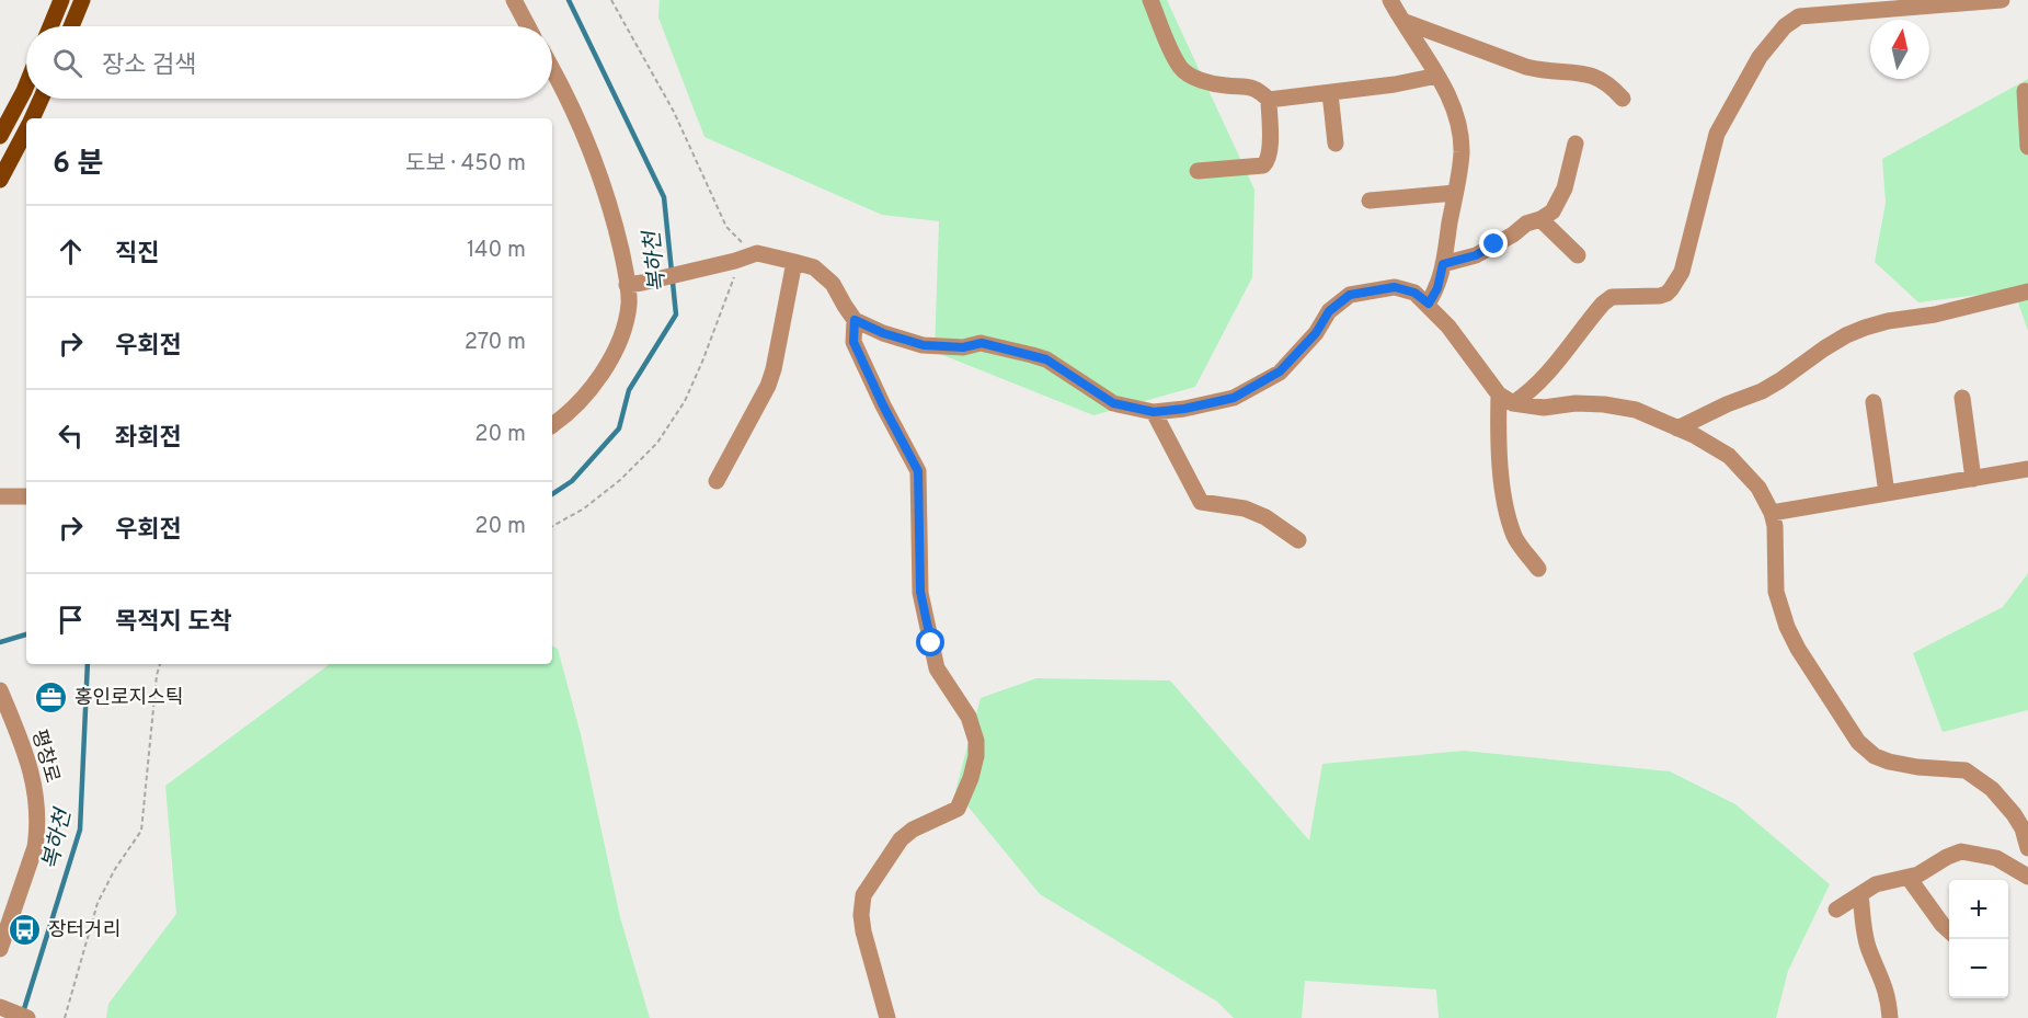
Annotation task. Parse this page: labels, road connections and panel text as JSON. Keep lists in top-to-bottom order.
{
  "streets": {
    "street": ["평창로"]
  },
  "water": ["복하천"],
  "places": {
    "office": ["홍인로지스틱"],
    "bus stop": ["장터거리"]
  },
  "north": "top",
  "page": {
    "search": "장소 검색",
    "heading": ["6 분", "도보 · 450 m"],
    "list": [
      ["직진", "140 m"],
      ["우회전", "270 m"],
      ["좌회전", "20 m"],
      ["우회전", "20 m"],
      "목적지 도착"
    ],
    "map_buttons": ["+", "−"]
  }
}
